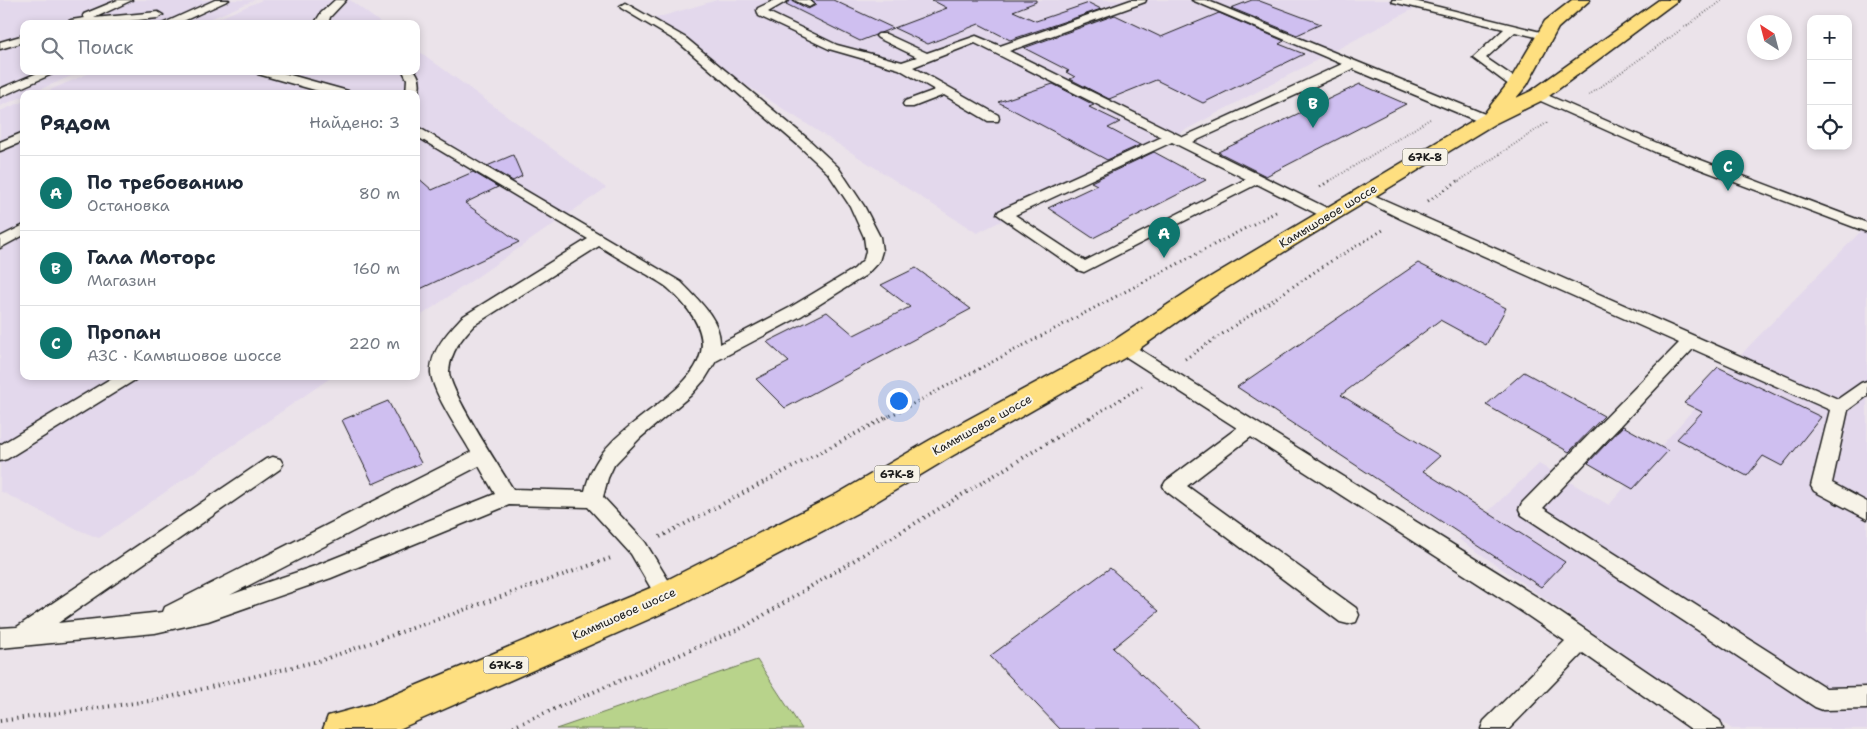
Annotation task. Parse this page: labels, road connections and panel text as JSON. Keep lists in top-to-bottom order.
{
  "streets": {
    "main road": ["67К-8", "Камышовое шоссе"]
  },
  "north": "top left",
  "page": {
    "map_buttons": ["+", "−"],
    "search": "Поиск",
    "pins": ["B", "C", "A"],
    "heading": ["Рядом", "Найдено: 3"],
    "list": [
      {
        "mark": "A",
        "name": "По требованию",
        "note": "Остановка",
        "value": "80 m"
      },
      {
        "mark": "B",
        "name": "Гала Моторс",
        "note": "Магазин",
        "value": "160 m"
      },
      {
        "mark": "C",
        "name": "Пропан",
        "note": "АЗС · Камышовое шоссе",
        "value": "220 m"
      }
    ]
  }
}
